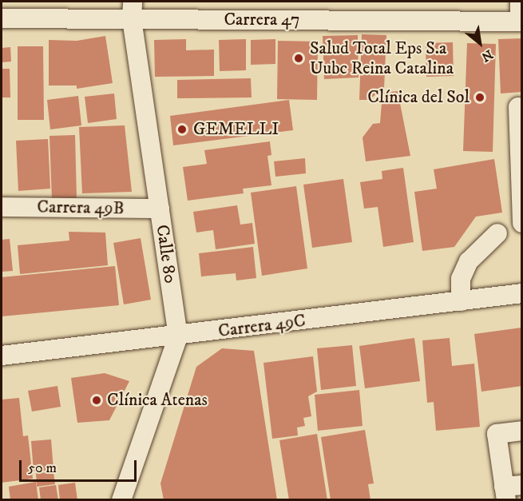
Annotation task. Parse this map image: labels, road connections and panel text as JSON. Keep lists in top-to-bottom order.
{
  "streets": {
    "street": [
      "Carrera 47",
      "Carrera 49B",
      "Calle 80",
      "Carrera 49C"
    ]
  },
  "crossings": [
    ["Carrera 47", "Calle 80"],
    ["Carrera 49B", "Calle 80"],
    ["Calle 80", "Carrera 49C"]
  ],
  "places": [
    "Salud Total Eps S.a Uubc Reina Catalina",
    "Clínica del Sol",
    "GEMELLI",
    "Clínica Atenas"
  ],
  "scale_bar": "50 m",
  "north": "bottom right"
}
